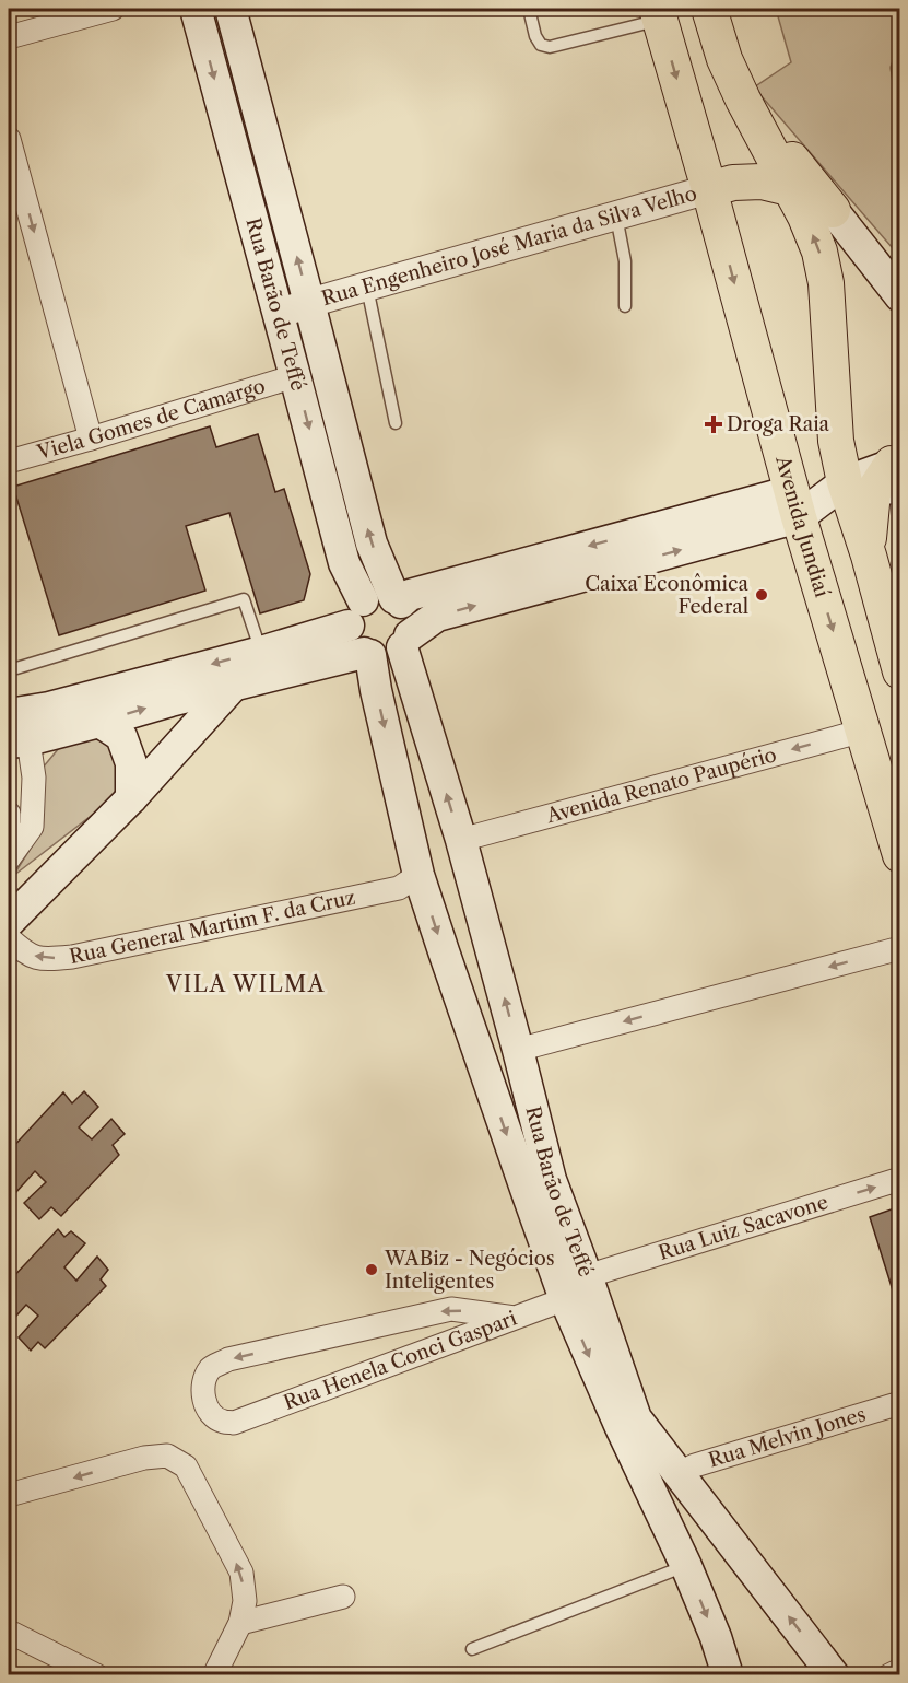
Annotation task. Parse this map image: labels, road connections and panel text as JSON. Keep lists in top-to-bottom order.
{
  "streets": {
    "main road": ["Rua Barão de Teffé", "Avenida Jundiaí"],
    "street": [
      "Rua Engenheiro José Maria da Silva Velho",
      "Viela Gomes de Camargo",
      "Avenida Renato Paupério",
      "Rua General Martim F. da Cruz",
      "Rua Luiz Sacavone",
      "Rua Henela Conci Gaspari",
      "Rua Melvin Jones"
    ]
  },
  "crossings": [
    ["Rua Engenheiro José Maria da Silva Velho", "Rua Barão de Teffé"],
    ["Rua Engenheiro José Maria da Silva Velho", "Avenida Jundiaí"],
    ["Rua Barão de Teffé", "Viela Gomes de Camargo"],
    ["Rua Barão de Teffé", "Avenida Renato Paupério"],
    ["Rua Barão de Teffé", "Rua General Martim F. da Cruz"],
    ["Rua Barão de Teffé", "Rua Luiz Sacavone"],
    ["Rua Barão de Teffé", "Rua Henela Conci Gaspari"],
    ["Rua Barão de Teffé", "Rua Melvin Jones"],
    ["Avenida Jundiaí", "Avenida Renato Paupério"],
    ["Rua Luiz Sacavone", "Rua Henela Conci Gaspari"]
  ],
  "one_way": ["Avenida Renato Paupério", "Rua General Martim F. da Cruz", "Rua Luiz Sacavone"],
  "districts": ["VILA WILMA"],
  "places": {
    "health": ["Droga Raia"],
    "other": ["Caixa Econômica Federal", "WABiz - Negócios Inteligentes"]
  }
}
